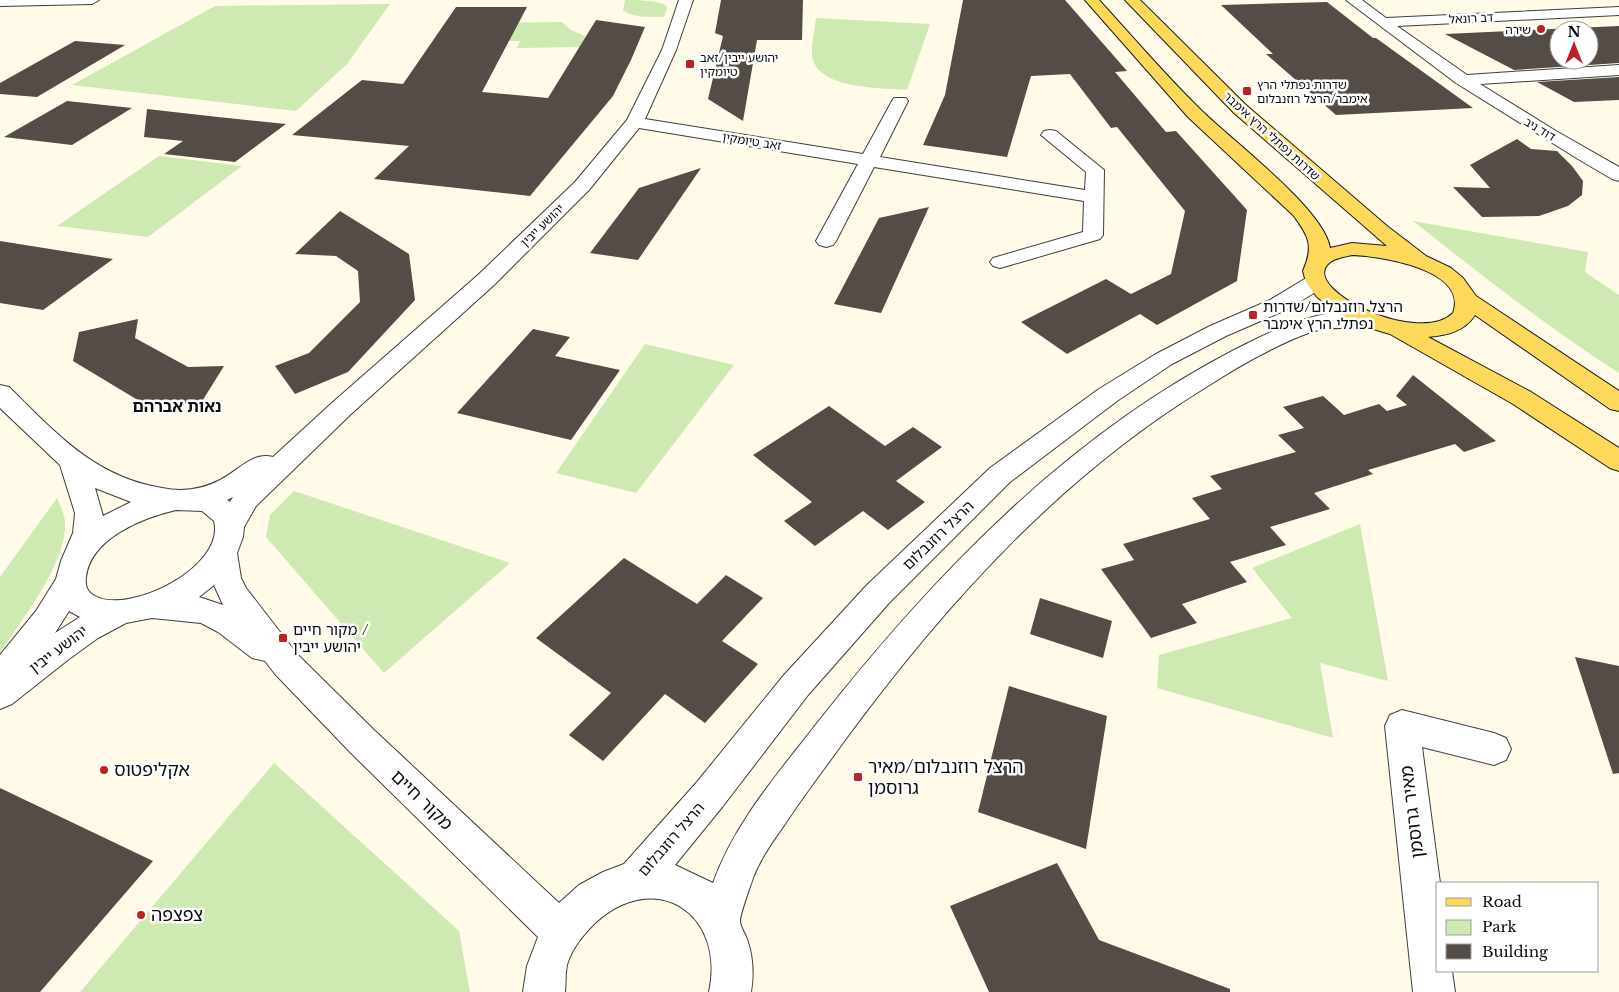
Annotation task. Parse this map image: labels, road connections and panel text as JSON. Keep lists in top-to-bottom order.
{
  "streets": {
    "main road": ["שדרות נפתלי הרץ אימבר"],
    "street": [
      "דב רונאל",
      "דוד ניב",
      "זאב טיומקין",
      "יהושע ייבין",
      "הרצל רוזנבלום",
      "מקור חיים",
      "מאיר גרוסמן"
    ]
  },
  "crossings": [
    ["דב רונאל", "דוד ניב"],
    ["זאב טיומקין", "יהושע ייבין"],
    ["יהושע ייבין", "מקור חיים"]
  ],
  "districts": ["נאות אברהם"],
  "places": {
    "other": ["שירה", "אקליפטוס", "צפצפה"],
    "transit": [
      "יהושע ייבין/זאב טיומקין",
      "שדרות נפתלי הרץ אימבר/הרצל רוזנבלום",
      "הרצל רוזנבלום/שדרות נפתלי הרץ אימבר",
      "מקור חיים / יהושע ייבין",
      "הרצל רוזנבלום/מאיר גרוסמן"
    ]
  },
  "legend": ["Road", "Park", "Building"],
  "north": "top"
}
